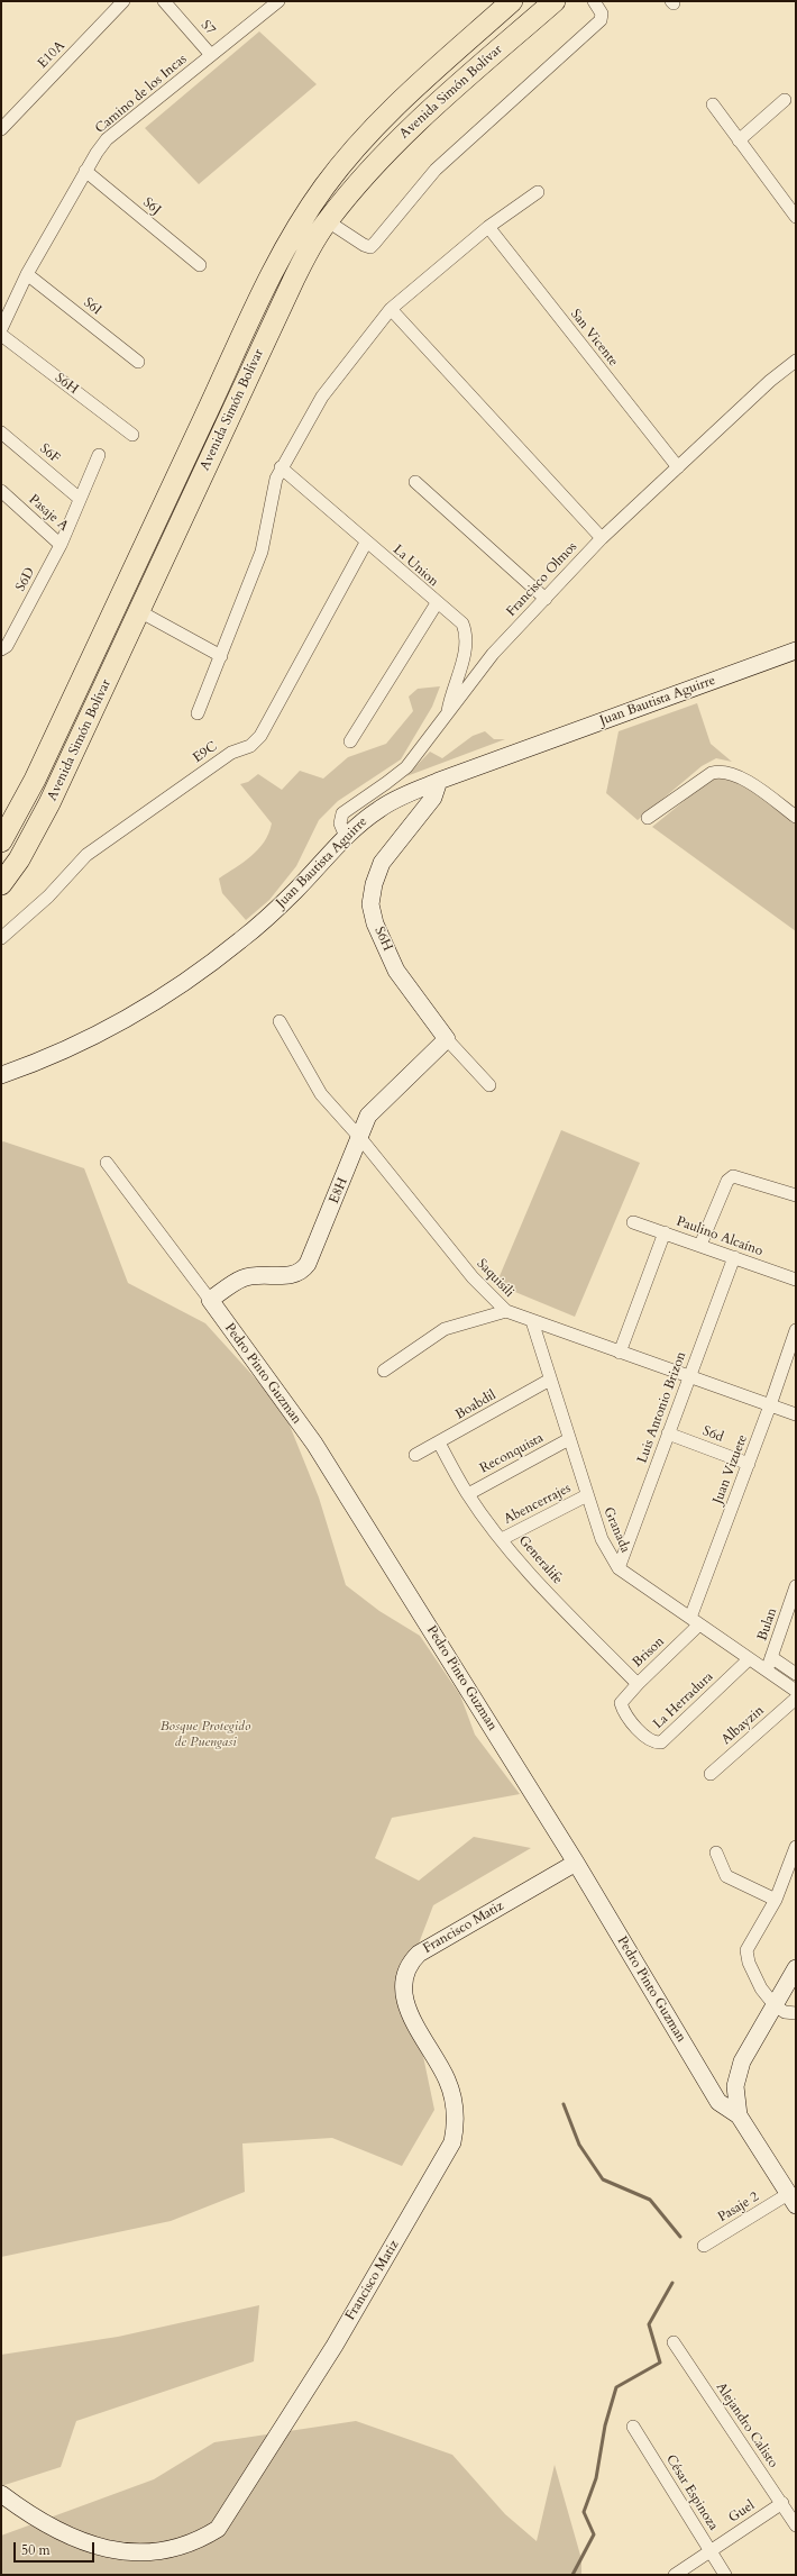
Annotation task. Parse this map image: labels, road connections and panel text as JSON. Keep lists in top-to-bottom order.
{
  "streets": {
    "highway": ["Avenida Simón Bolívar"],
    "street": [
      "S7",
      "E10A",
      "Camino de los Incas",
      "S6J",
      "S6I",
      "San Vicente",
      "S6H",
      "S6F",
      "Pasaje A",
      "La Union",
      "S6D",
      "Francisco Olmos",
      "Juan Bautista Aguirre",
      "E9C",
      "E8H",
      "Paulino Alcaíno",
      "Saquisili",
      "Pedro Pinto Guzman",
      "Boabdil",
      "Luis Antonio Brizon",
      "S6d",
      "Reconquista",
      "Juan Vizuete",
      "Abencerrajes",
      "Granada",
      "Generalife",
      "Bulan",
      "Brison",
      "La Herradura",
      "Albayzin",
      "Francisco Matiz",
      "Pasaje 2",
      "Alejandro Calisto",
      "César Espinoza",
      "Guel"
    ]
  },
  "crossings": [
    ["S7", "Camino de los Incas"],
    ["Camino de los Incas", "S6J"],
    ["Camino de los Incas", "S6I"],
    ["San Vicente", "Francisco Olmos"],
    ["S6H", "Juan Bautista Aguirre"],
    ["S6H", "E8H"],
    ["S6F", "Pasaje A"],
    ["Pasaje A", "S6D"],
    ["La Union", "Francisco Olmos"],
    ["La Union", "E9C"],
    ["Francisco Olmos", "Juan Bautista Aguirre"],
    ["E8H", "Saquisili"],
    ["E8H", "Pedro Pinto Guzman"],
    ["Paulino Alcaíno", "Luis Antonio Brizon"],
    ["Saquisili", "Luis Antonio Brizon"],
    ["Saquisili", "Juan Vizuete"],
    ["Saquisili", "Granada"],
    ["Pedro Pinto Guzman", "Francisco Matiz"],
    ["Pedro Pinto Guzman", "Pasaje 2"],
    ["Boabdil", "Granada"],
    ["Boabdil", "Generalife"],
    ["Luis Antonio Brizon", "S6d"],
    ["Luis Antonio Brizon", "Granada"],
    ["S6d", "Juan Vizuete"],
    ["Reconquista", "Granada"],
    ["Reconquista", "Generalife"],
    ["Juan Vizuete", "Granada"],
    ["Juan Vizuete", "Brison"],
    ["Abencerrajes", "Granada"],
    ["Abencerrajes", "Generalife"],
    ["Granada", "Bulan"],
    ["Granada", "Brison"],
    ["Granada", "La Herradura"],
    ["Generalife", "Brison"],
    ["Brison", "La Herradura"],
    ["Alejandro Calisto", "Guel"],
    ["César Espinoza", "Guel"]
  ],
  "parks": ["Bosque Protegido de Puengasi"],
  "scale_bar": "50 m"
}
